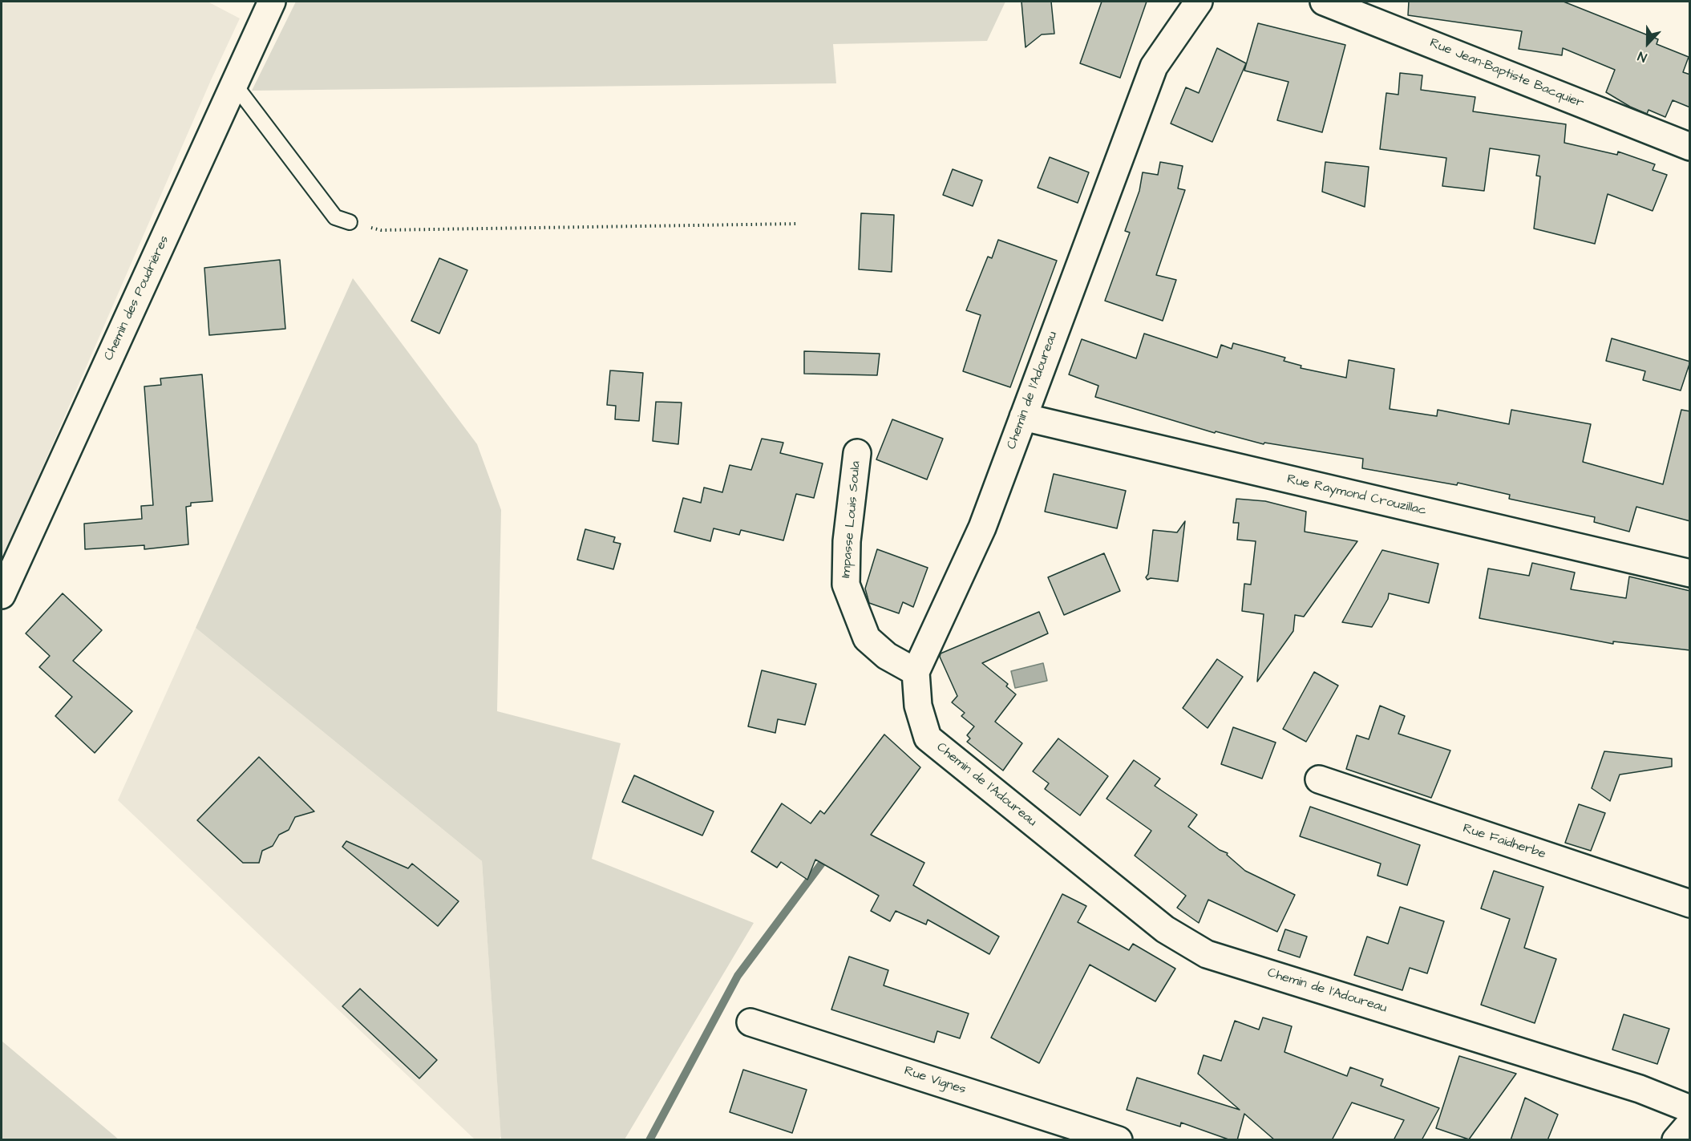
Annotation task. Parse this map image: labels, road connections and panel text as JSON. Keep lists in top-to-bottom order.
{
  "streets": {
    "street": [
      "Rue Jean-Baptiste Bacquier",
      "Chemin des Poudrières",
      "Chemin de l'Adoureau",
      "Rue Raymond Crouzillac",
      "Impasse Louis Soula",
      "Rue Faidherbe",
      "Rue Vignes"
    ]
  },
  "crossings": [
    ["Chemin de l'Adoureau", "Rue Raymond Crouzillac"],
    ["Chemin de l'Adoureau", "Impasse Louis Soula"]
  ],
  "north": "bottom"
}
